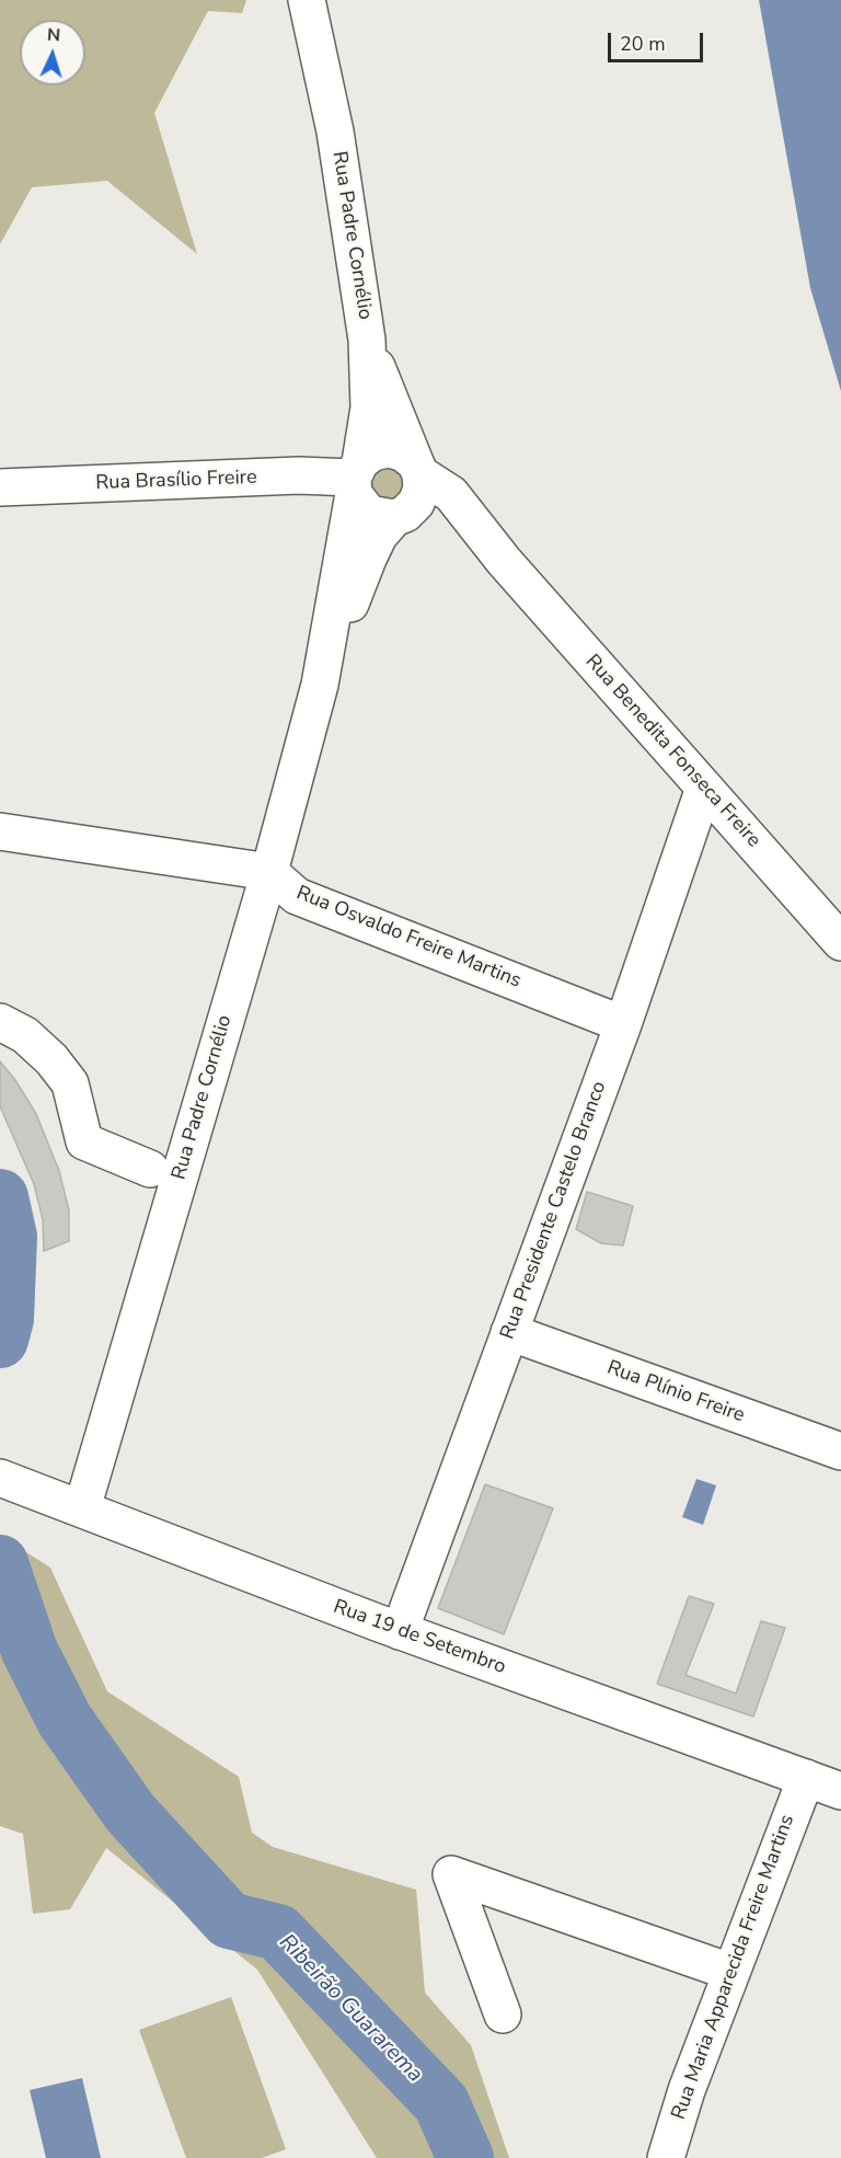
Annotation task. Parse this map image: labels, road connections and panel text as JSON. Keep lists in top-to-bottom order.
{
  "streets": {
    "street": [
      "Rua Padre Cornélio",
      "Rua Brasílio Freire",
      "Rua Benedita Fonseca Freire",
      "Rua Osvaldo Freire Martins",
      "Rua Presidente Castelo Branco",
      "Rua Plínio Freire",
      "Rua 19 de Setembro",
      "Rua Maria Apparecida Freire Martins"
    ]
  },
  "crossings": [
    ["Rua Padre Cornélio", "Rua Brasílio Freire"],
    ["Rua Padre Cornélio", "Rua Osvaldo Freire Martins"],
    ["Rua Padre Cornélio", "Rua 19 de Setembro"],
    ["Rua Benedita Fonseca Freire", "Rua Presidente Castelo Branco"],
    ["Rua Osvaldo Freire Martins", "Rua Presidente Castelo Branco"],
    ["Rua Presidente Castelo Branco", "Rua Plínio Freire"],
    ["Rua Presidente Castelo Branco", "Rua 19 de Setembro"],
    ["Rua 19 de Setembro", "Rua Maria Apparecida Freire Martins"]
  ],
  "water": ["Ribeirão Guararema"],
  "scale_bar": "20 m",
  "north": "top"
}
